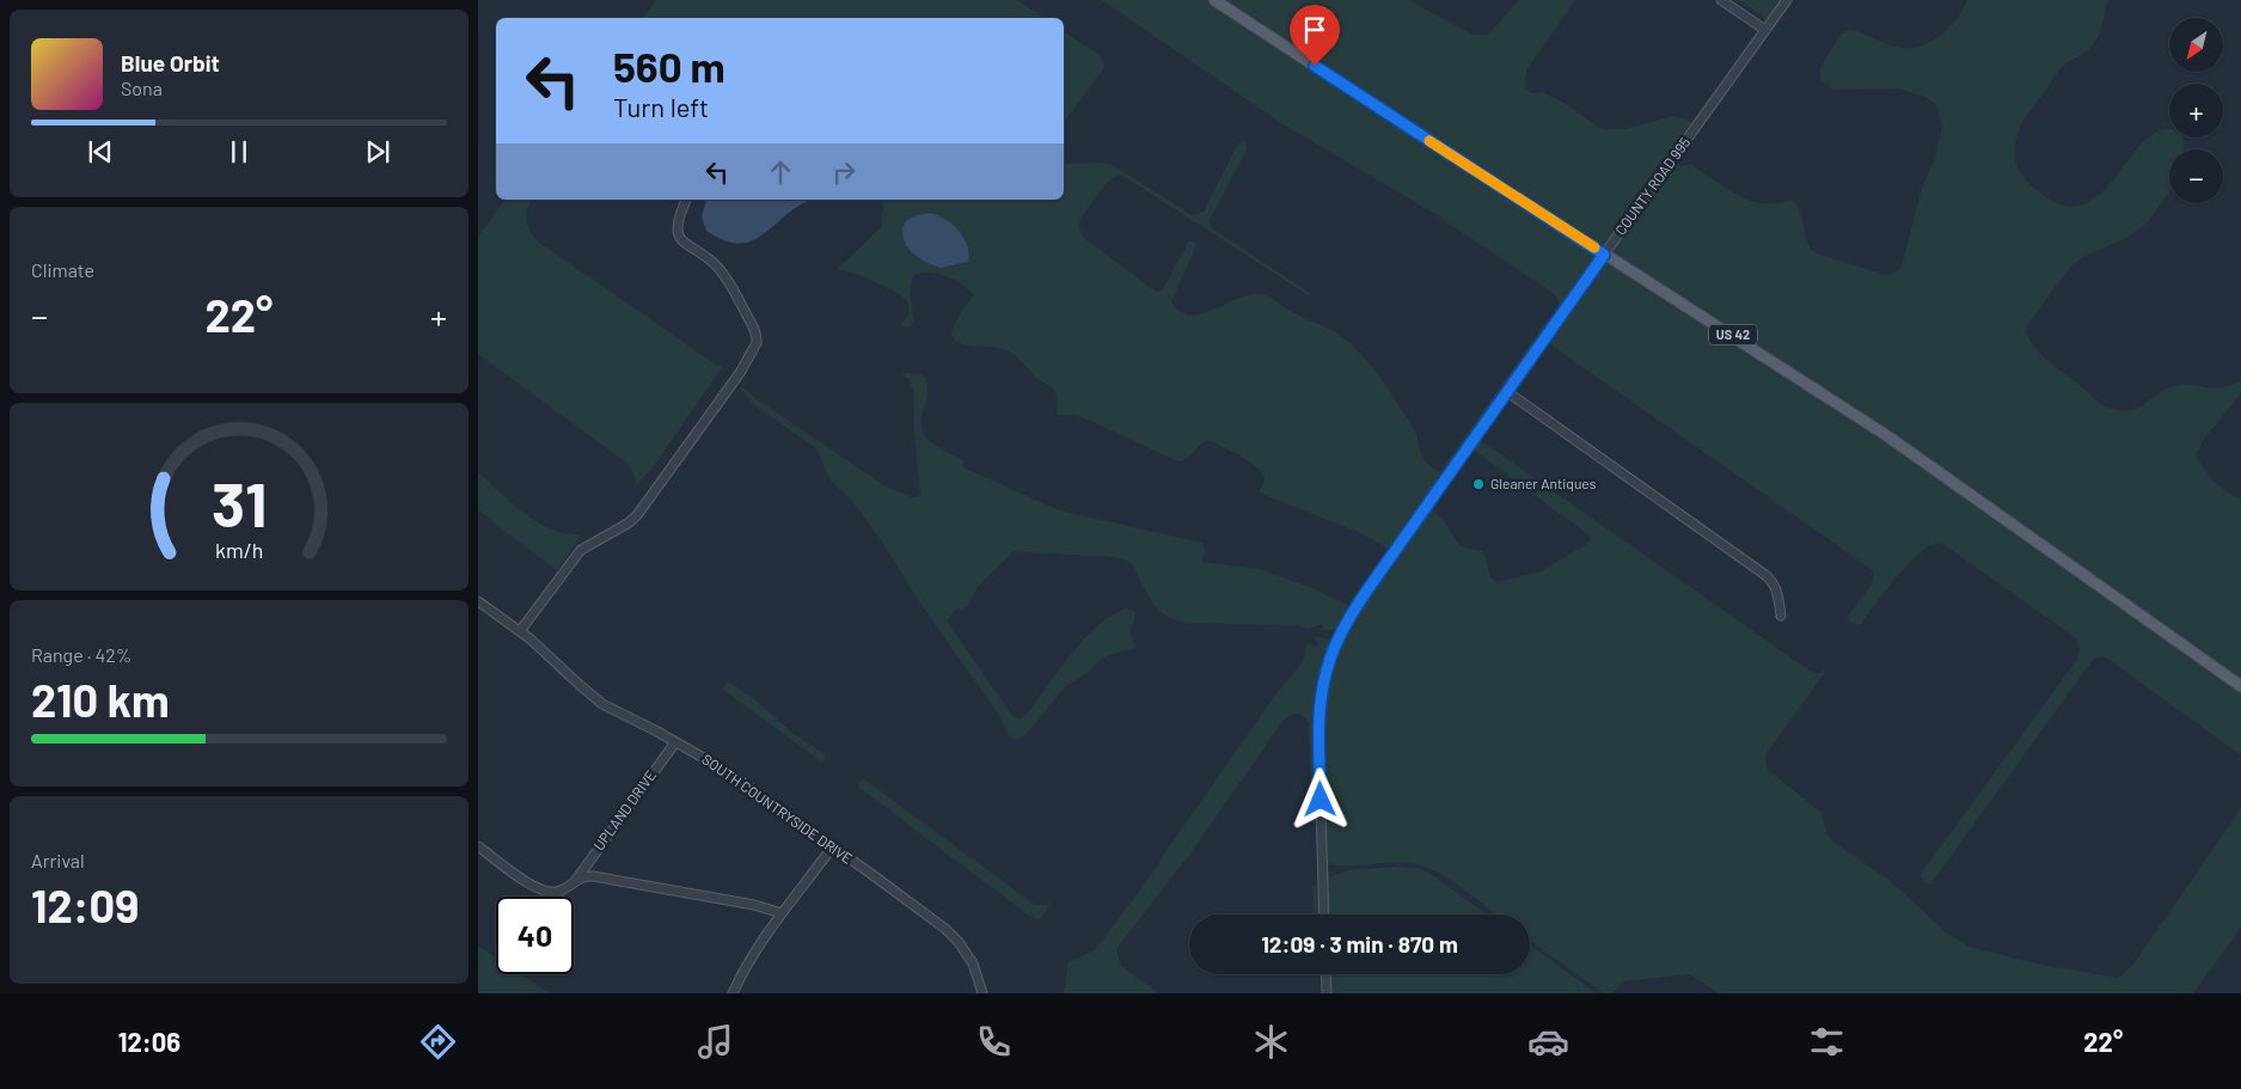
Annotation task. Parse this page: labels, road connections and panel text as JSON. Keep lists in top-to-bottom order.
{
  "streets": {
    "main road": ["US 42"],
    "street": ["COUNTY ROAD 995", "SOUTH COUNTRYSIDE DRIVE", "UPLAND DRIVE"]
  },
  "crossings": [
    ["COUNTY ROAD 995", "US 42"],
    ["SOUTH COUNTRYSIDE DRIVE", "UPLAND DRIVE"]
  ],
  "places": ["Gleaner Antiques"],
  "north": "bottom left",
  "page": {
    "map_buttons": ["+", "−"],
    "turn": ["560 m", "Turn left"],
    "song": ["Blue Orbit", "Sona"],
    "tile": [
      "Climate",
      ["Range · 42%", "210 km"],
      ["Arrival", "12:09"]
    ],
    "heat": ["−", "22°", "+"],
    "limit": "40",
    "trip": "12:09 · 3 min · 870 m",
    "tabs": ["12:06", "22°"],
    "gauge": ["31", "km/h"]
  }
}
